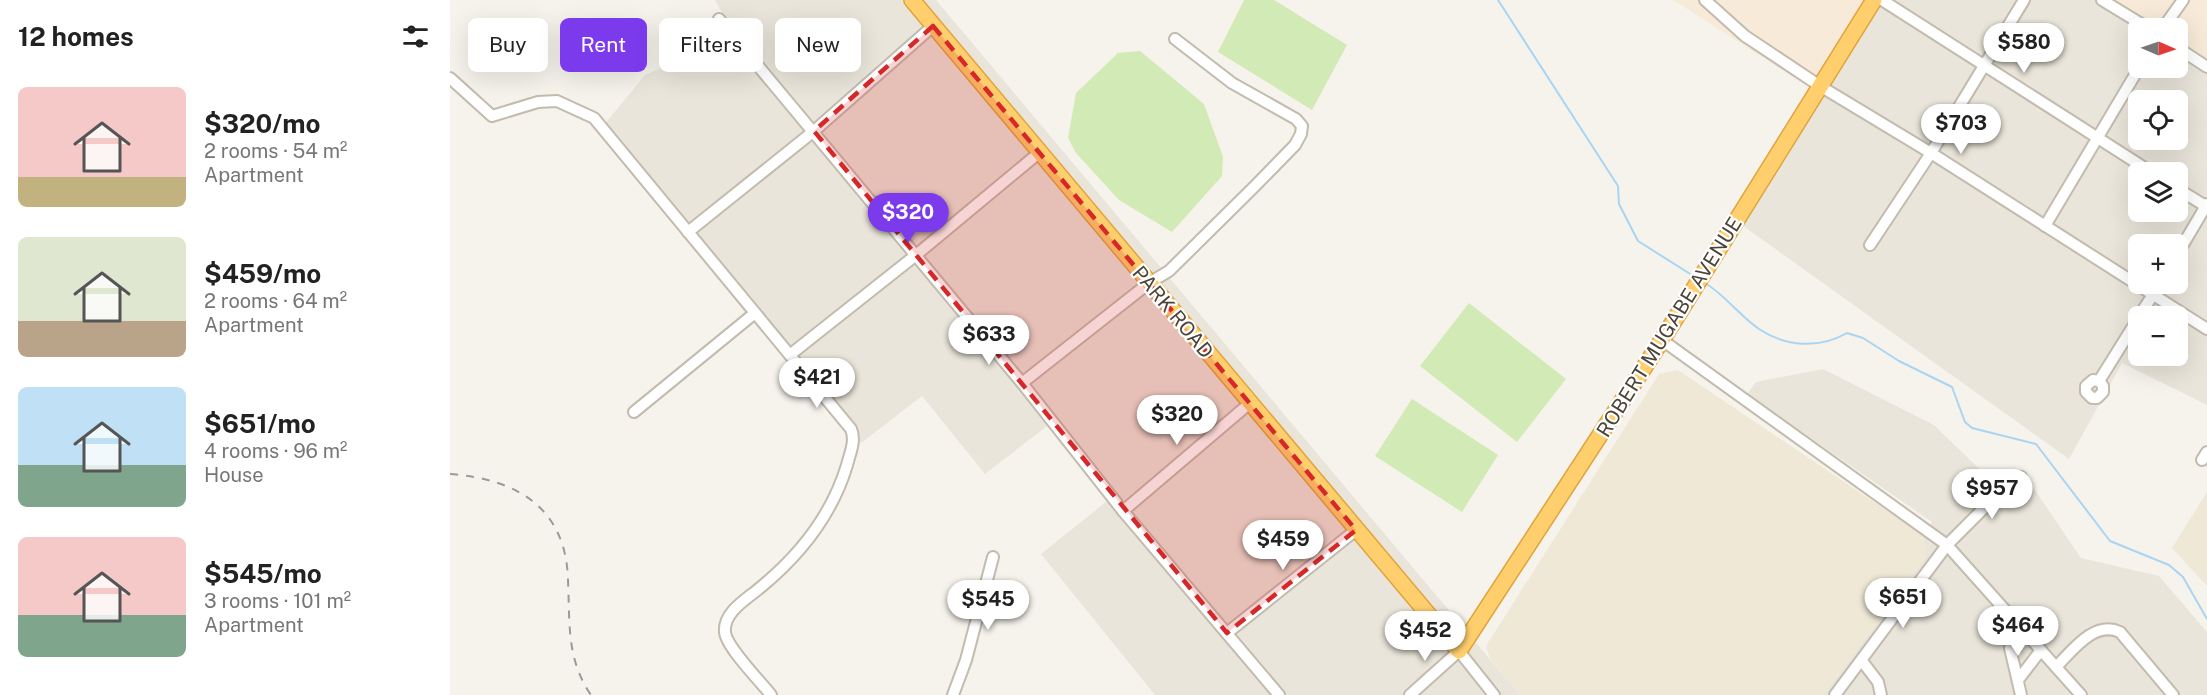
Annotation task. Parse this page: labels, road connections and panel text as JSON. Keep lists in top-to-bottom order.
{
  "streets": {
    "highway": ["PARK ROAD", "ROBERT MUGABE AVENUE"]
  },
  "crossings": [
    ["PARK ROAD", "ROBERT MUGABE AVENUE"]
  ],
  "north": "right",
  "page": {
    "heading": "12 homes",
    "map_buttons": ["+", "−"],
    "chip": [
      "Buy",
      "Rent",
      "Filters",
      "New"
    ],
    "price": [
      "$580",
      "$703",
      "$320",
      "$633",
      "$421",
      "$320",
      "$957",
      "$459",
      "$651",
      "$545",
      "$464",
      "$452"
    ],
    "list": [
      {
        "name": "$320/mo",
        "note": "2 rooms · 54 m² · Apartment"
      },
      {
        "name": "$459/mo",
        "note": "2 rooms · 64 m² · Apartment"
      },
      {
        "name": "$651/mo",
        "note": "4 rooms · 96 m² · House"
      },
      {
        "name": "$545/mo",
        "note": "3 rooms · 101 m² · Apartment"
      }
    ]
  }
}
